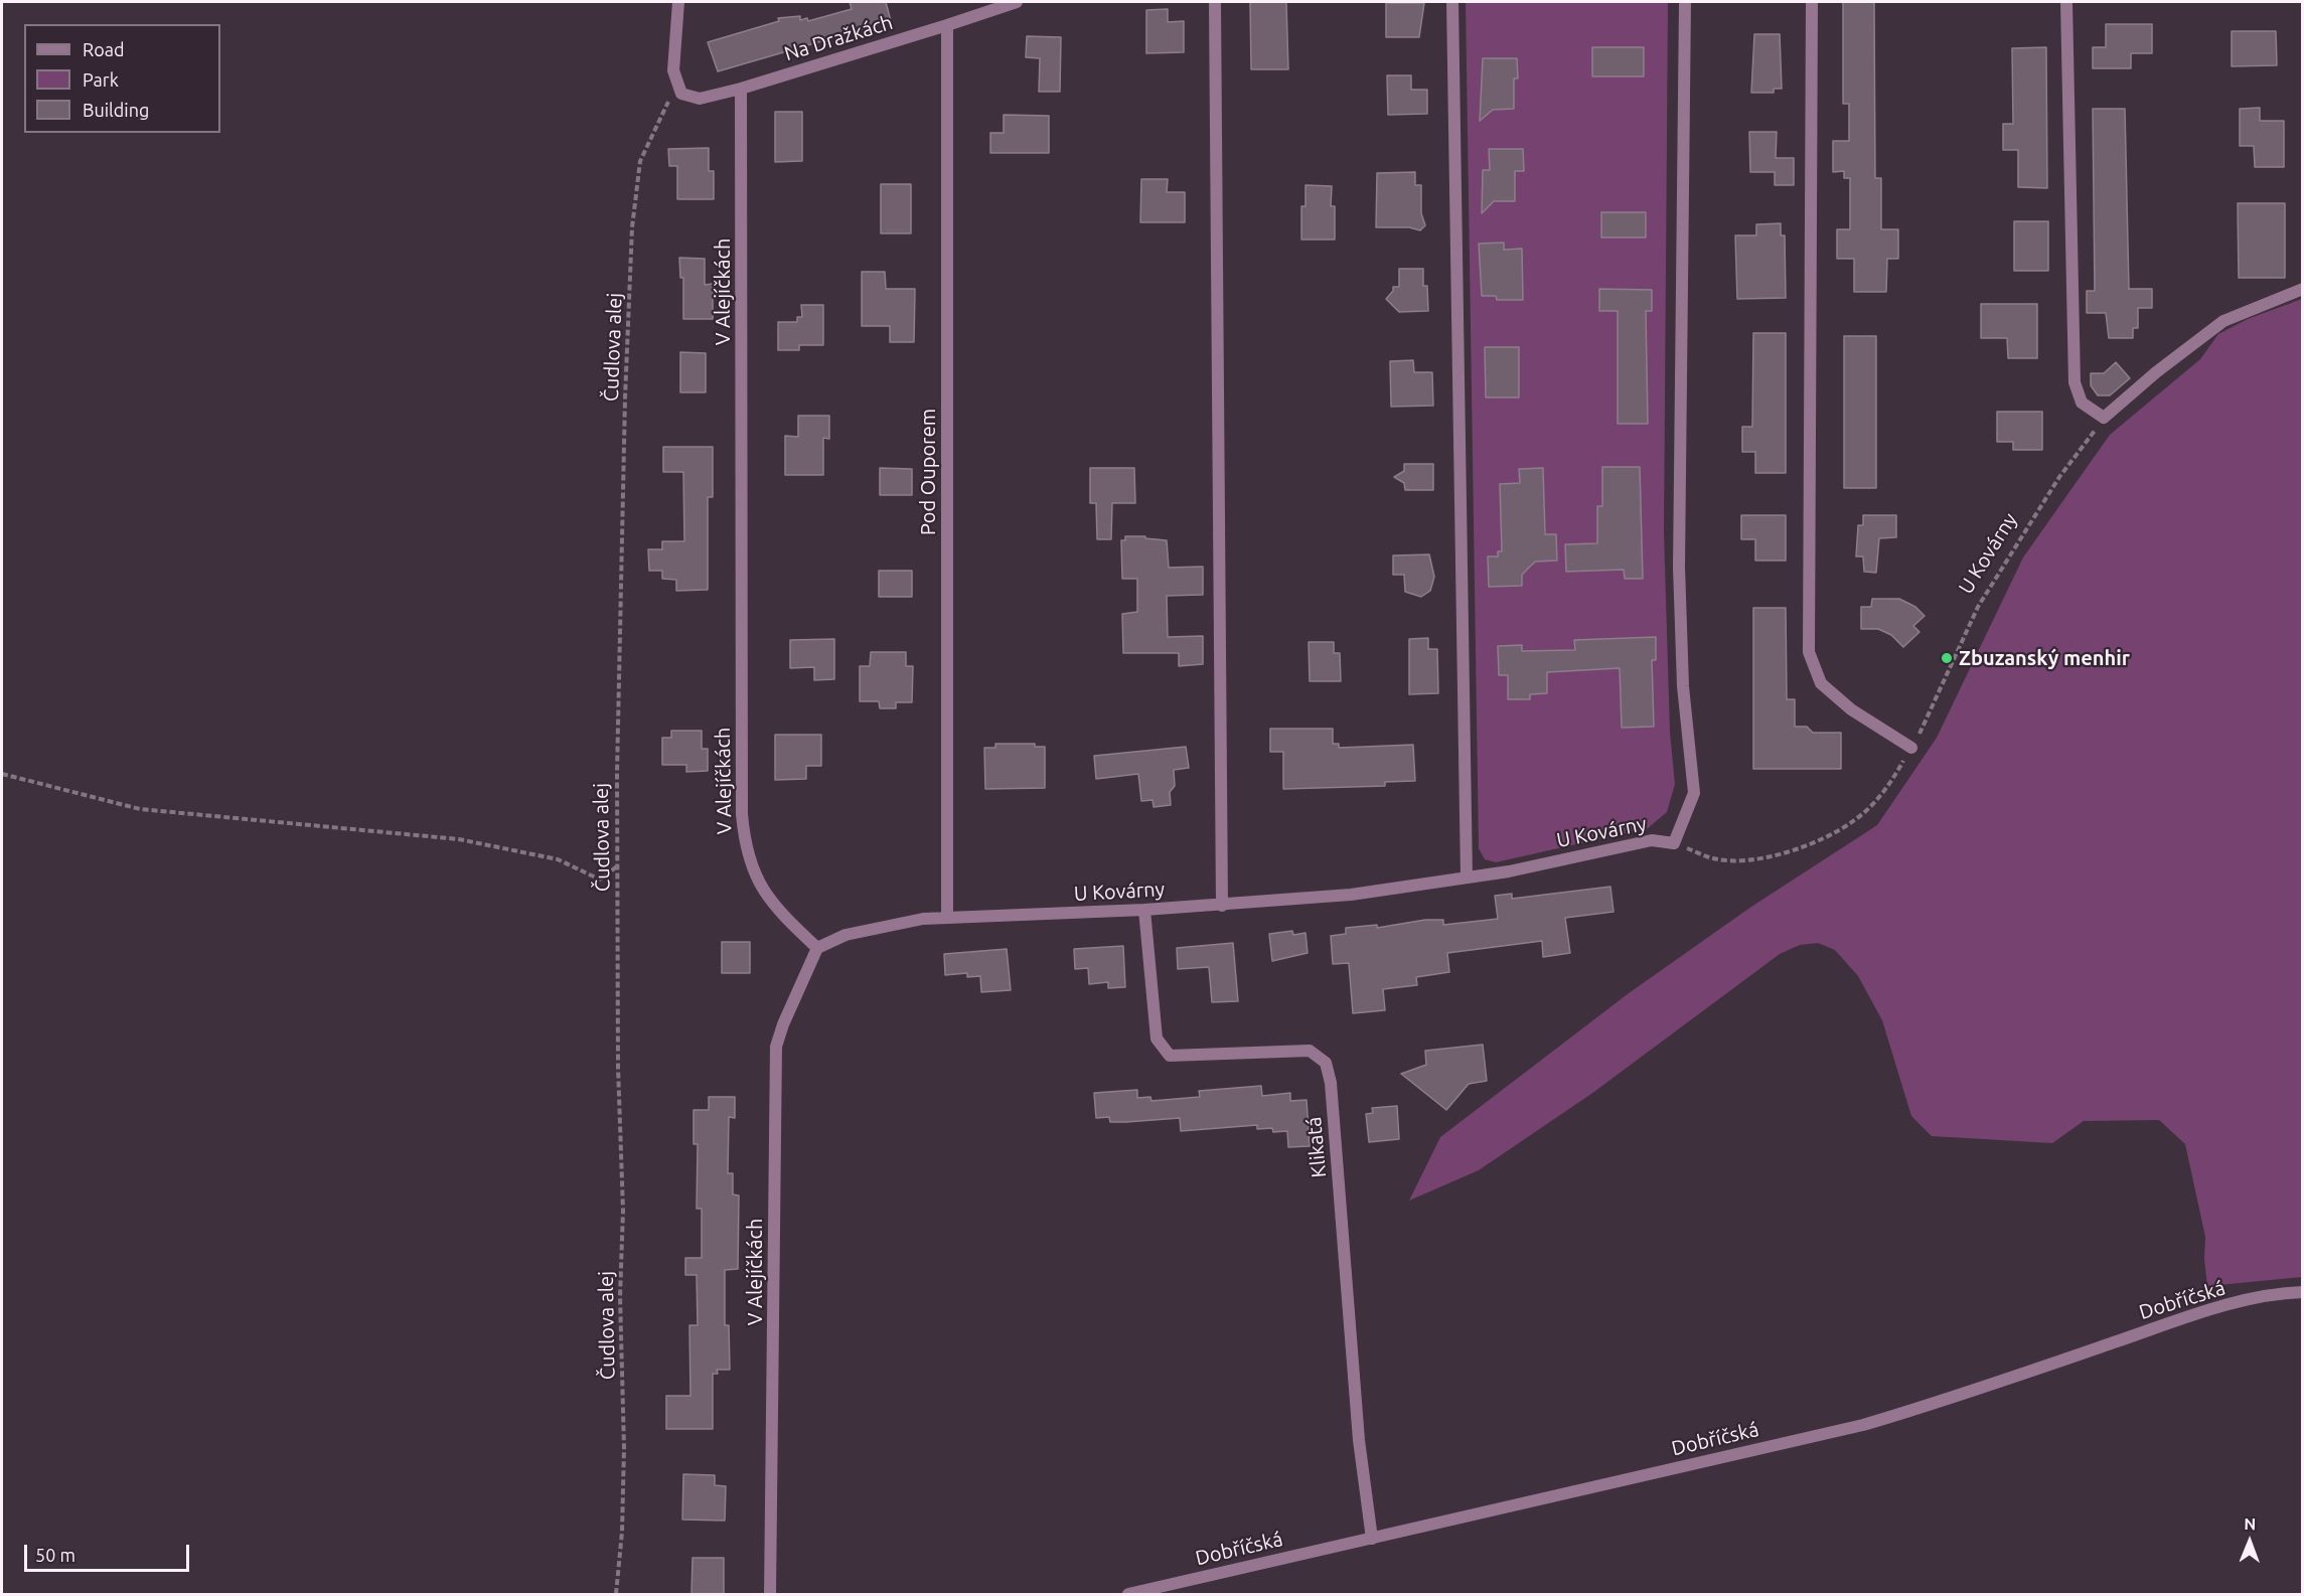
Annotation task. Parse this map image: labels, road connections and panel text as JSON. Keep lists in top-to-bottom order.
{
  "streets": {
    "street": [
      "Na Dražkách",
      "V Alejíčkách",
      "Pod Ouporem",
      "U Kovárny",
      "Klikatá",
      "Dobříčská"
    ],
    "path": ["Čudlova alej"]
  },
  "crossings": [
    ["Na Dražkách", "V Alejíčkách"],
    ["Na Dražkách", "Pod Ouporem"],
    ["V Alejíčkách", "U Kovárny"],
    ["Pod Ouporem", "U Kovárny"],
    ["U Kovárny", "Klikatá"],
    ["Klikatá", "Dobříčská"]
  ],
  "places": ["Zbuzanský menhir"],
  "legend": ["Road", "Park", "Building"],
  "scale_bar": "50 m",
  "north": "top"
}
